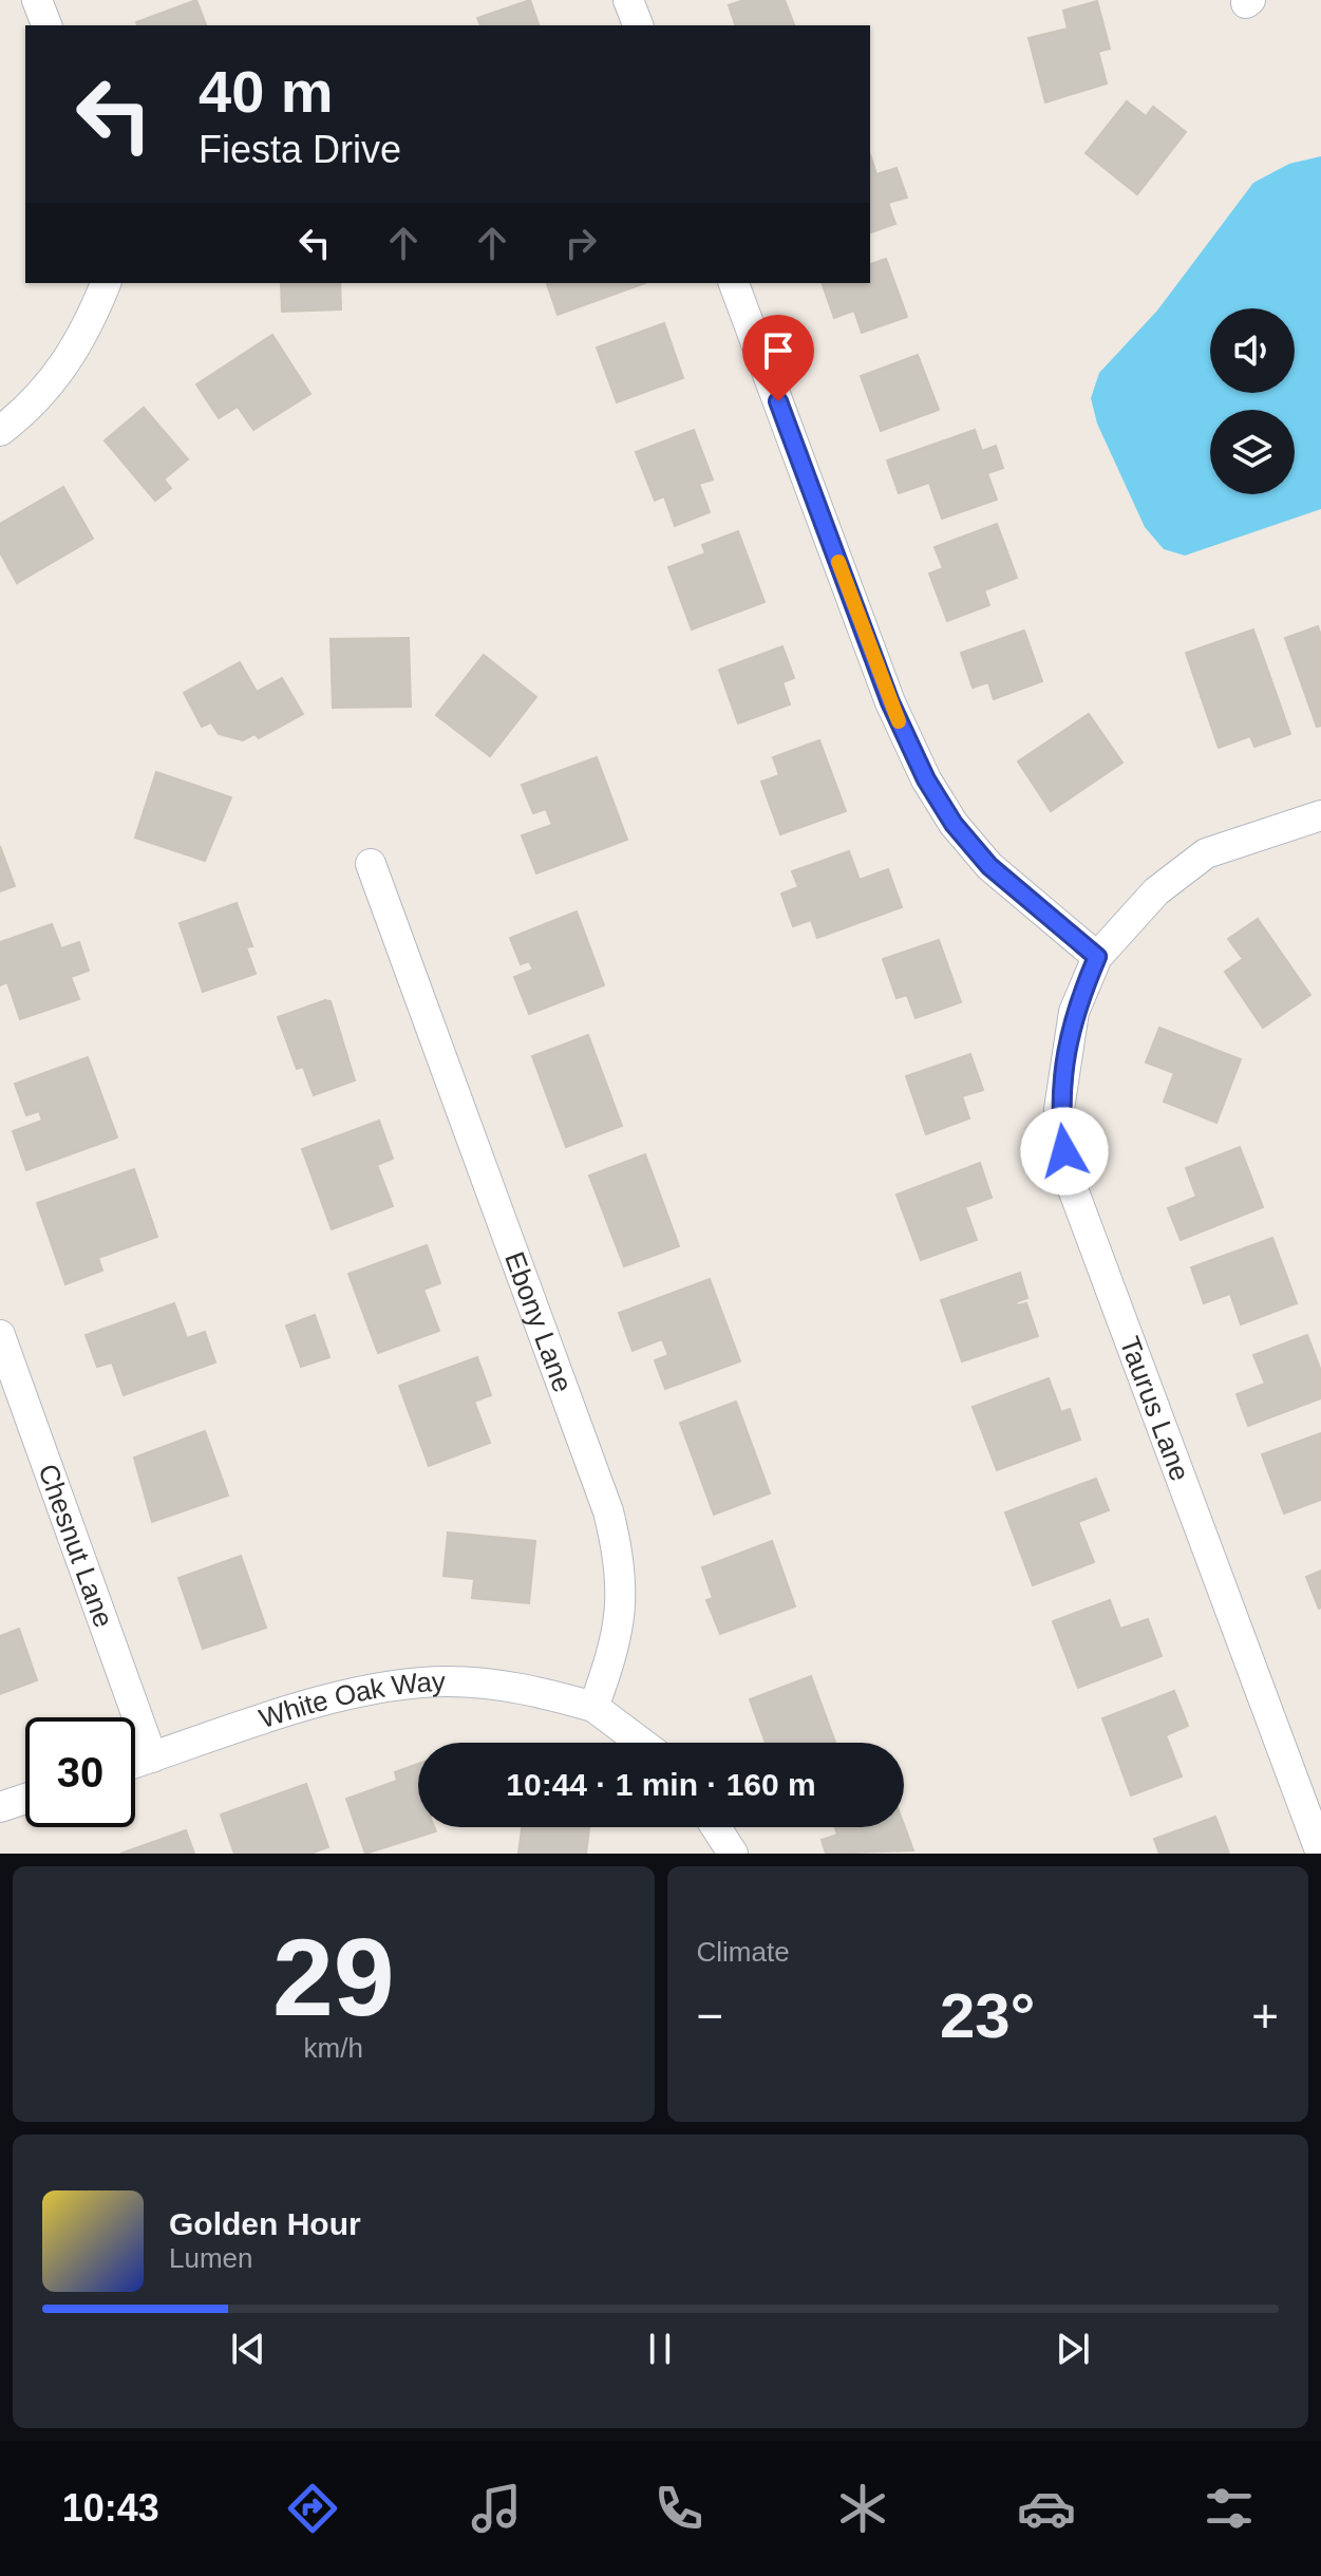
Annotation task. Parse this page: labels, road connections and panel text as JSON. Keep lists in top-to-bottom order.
{
  "streets": {
    "street": [
      "Ebony Lane",
      "Taurus Lane",
      "Chesnut Lane",
      "White Oak Way"
    ]
  },
  "crossings": [
    ["Ebony Lane", "White Oak Way"],
    ["Chesnut Lane", "White Oak Way"]
  ],
  "page": {
    "turn": ["40 m", "Fiesta Drive"],
    "limit": "30",
    "trip": "10:44 · 1 min · 160 m",
    "tile": [
      ["29", "km/h"],
      "Climate"
    ],
    "heat": ["−", "23°", "+"],
    "song": ["Golden Hour", "Lumen"],
    "tabs": "10:43"
  }
}
